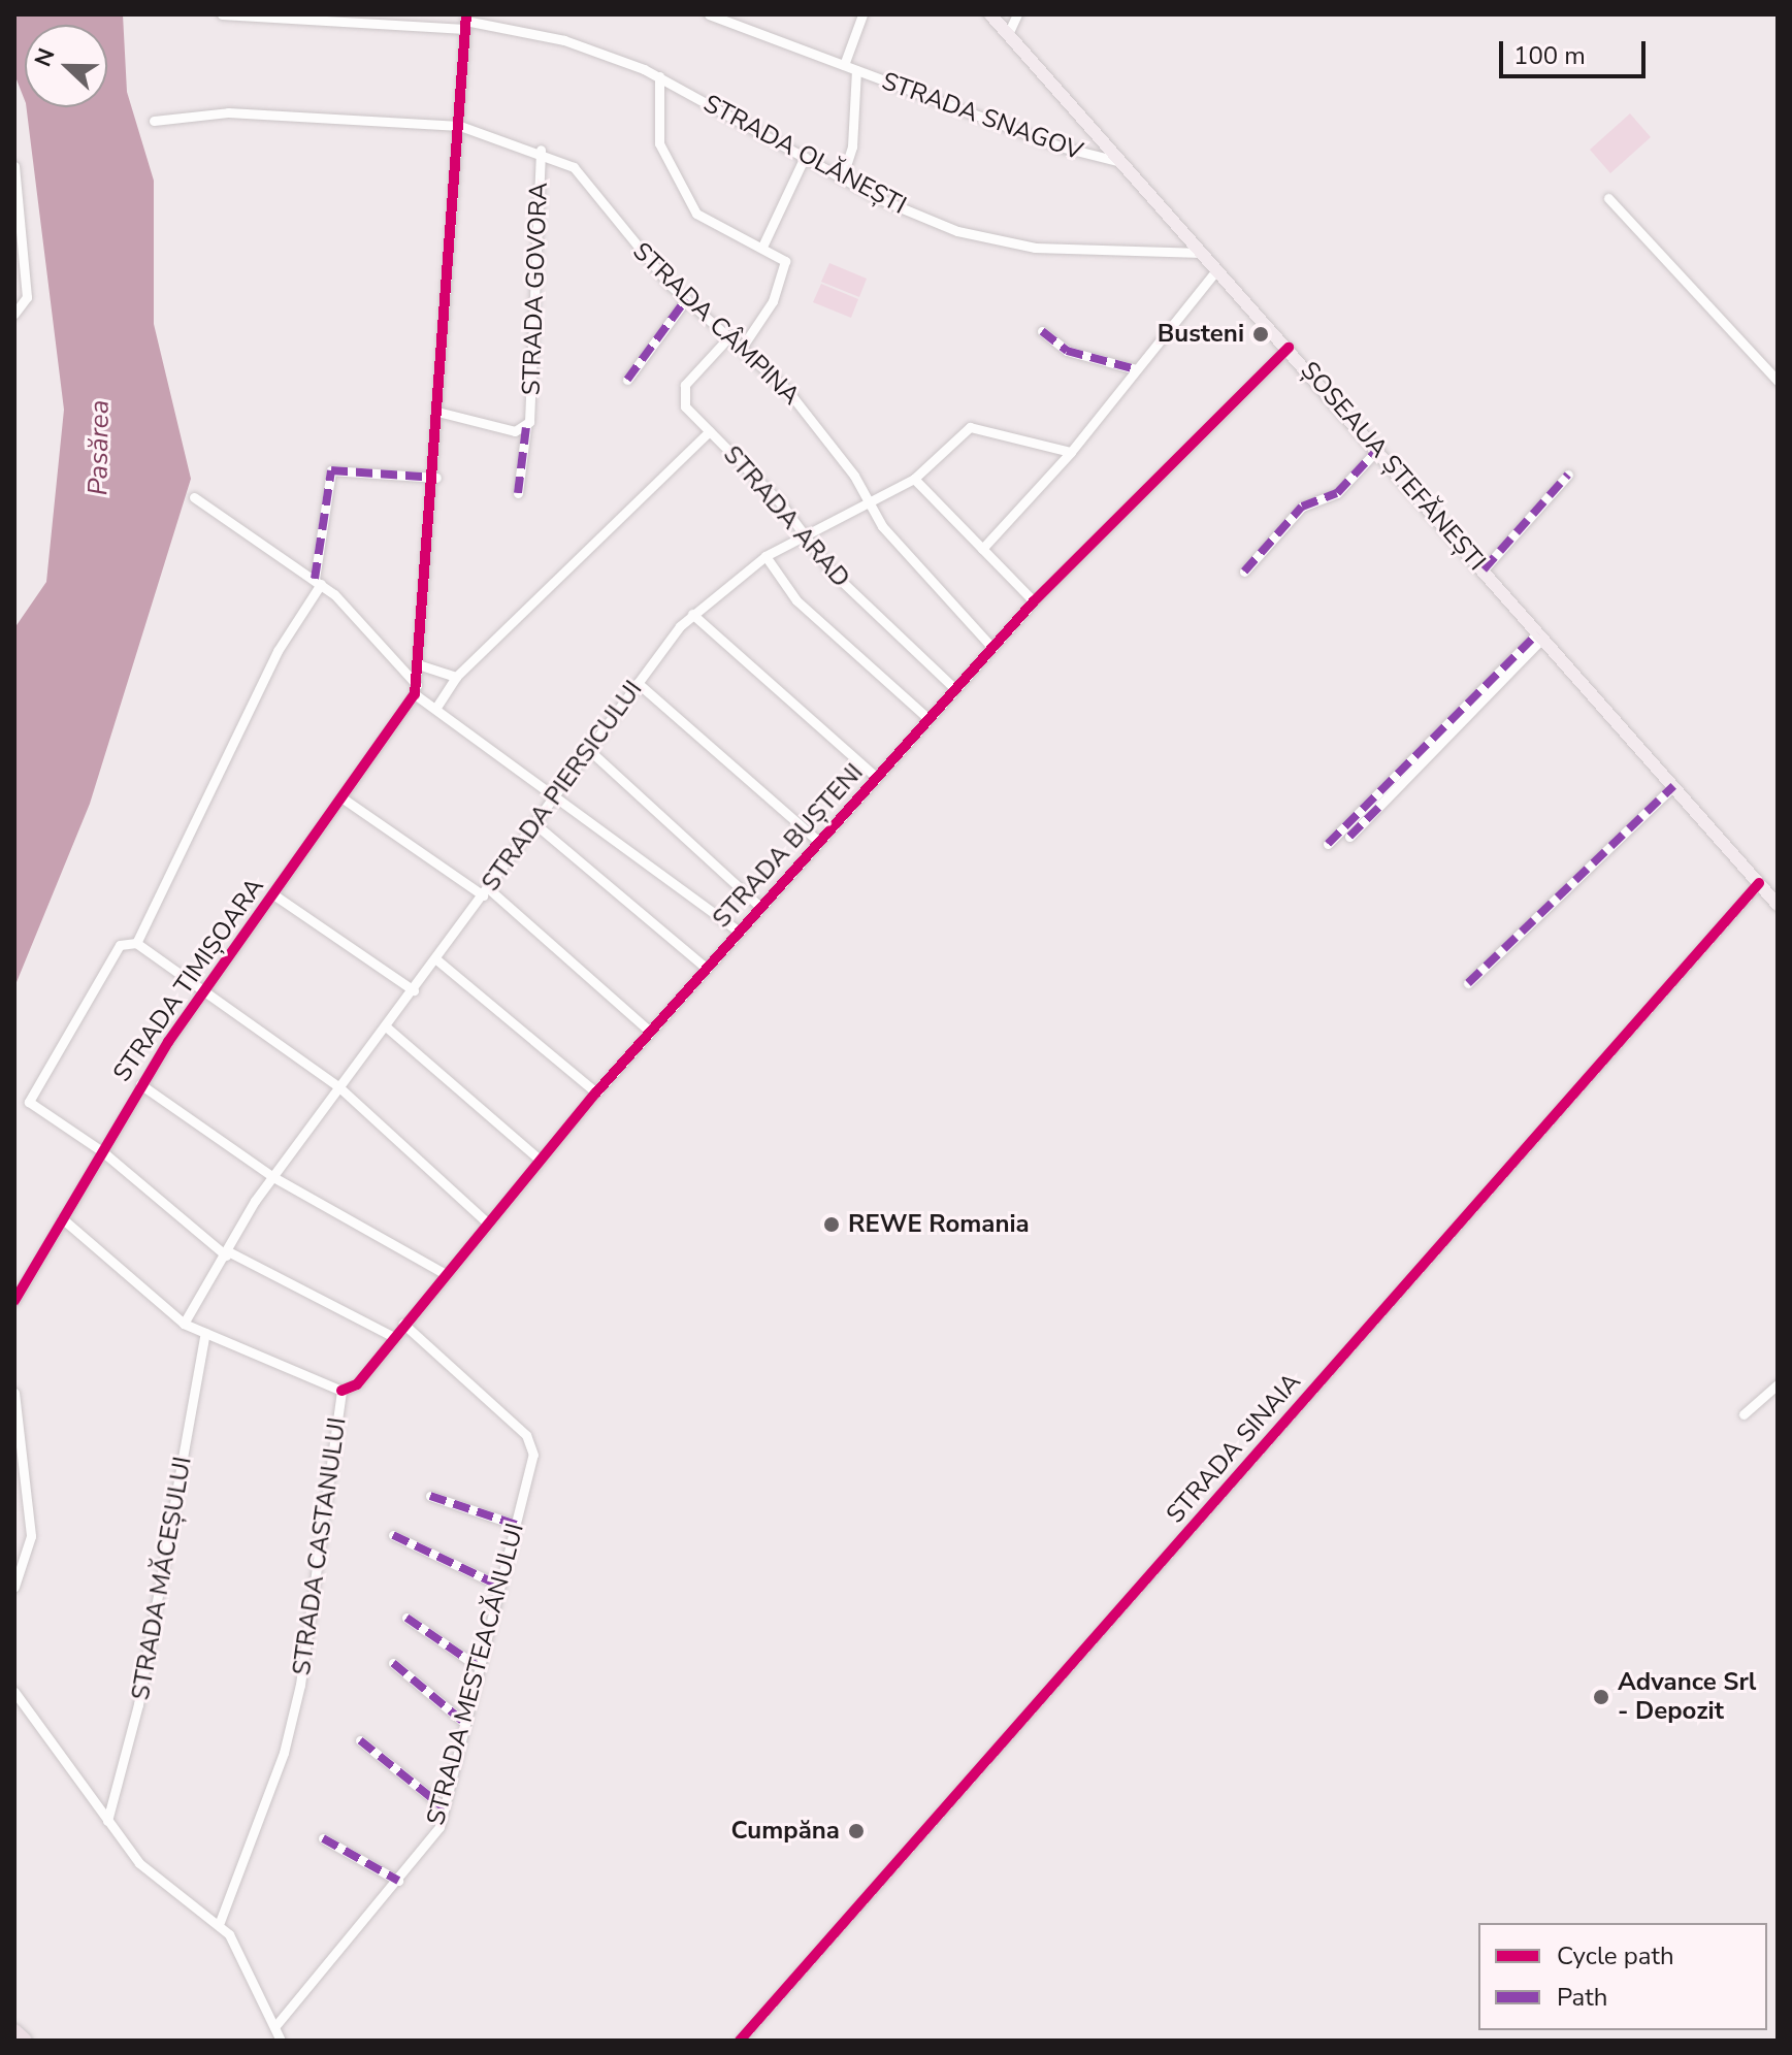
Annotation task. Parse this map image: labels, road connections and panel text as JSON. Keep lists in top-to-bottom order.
{
  "streets": {
    "main road": ["ȘOSEAUA ȘTEFĂNEȘTI"],
    "street": [
      "STRADA SNAGOV",
      "STRADA OLĂNEȘTI",
      "STRADA GOVORA",
      "STRADA CÂMPINA",
      "STRADA ARAD",
      "STRADA PIERSICULUI",
      "STRADA BUȘTENI",
      "STRADA TIMIȘOARA",
      "STRADA SINAIA",
      "STRADA CASTANULUI",
      "STRADA MĂCEȘULUI",
      "STRADA MESTEACĂNULUI"
    ]
  },
  "crossings": [
    ["STRADA SNAGOV", "ȘOSEAUA ȘTEFĂNEȘTI"],
    ["STRADA OLĂNEȘTI", "ȘOSEAUA ȘTEFĂNEȘTI"],
    ["STRADA GOVORA", "STRADA CÂMPINA"],
    ["STRADA CÂMPINA", "STRADA ARAD"],
    ["STRADA CÂMPINA", "STRADA PIERSICULUI"],
    ["STRADA CÂMPINA", "STRADA BUȘTENI"],
    ["ȘOSEAUA ȘTEFĂNEȘTI", "STRADA BUȘTENI"],
    ["ȘOSEAUA ȘTEFĂNEȘTI", "STRADA SINAIA"],
    ["STRADA ARAD", "STRADA PIERSICULUI"],
    ["STRADA ARAD", "STRADA BUȘTENI"],
    ["STRADA PIERSICULUI", "STRADA CASTANULUI"],
    ["STRADA BUȘTENI", "STRADA CASTANULUI"],
    ["STRADA BUȘTENI", "STRADA MESTEACĂNULUI"],
    ["STRADA TIMIȘOARA", "STRADA CASTANULUI"],
    ["STRADA CASTANULUI", "STRADA MĂCEȘULUI"]
  ],
  "water": ["Pasărea"],
  "places": [
    "Busteni",
    "REWE Romania",
    "Advance Srl - Depozit",
    "Cumpăna"
  ],
  "legend": ["Cycle path", "Path"],
  "scale_bar": "100 m",
  "north": "left"
}
